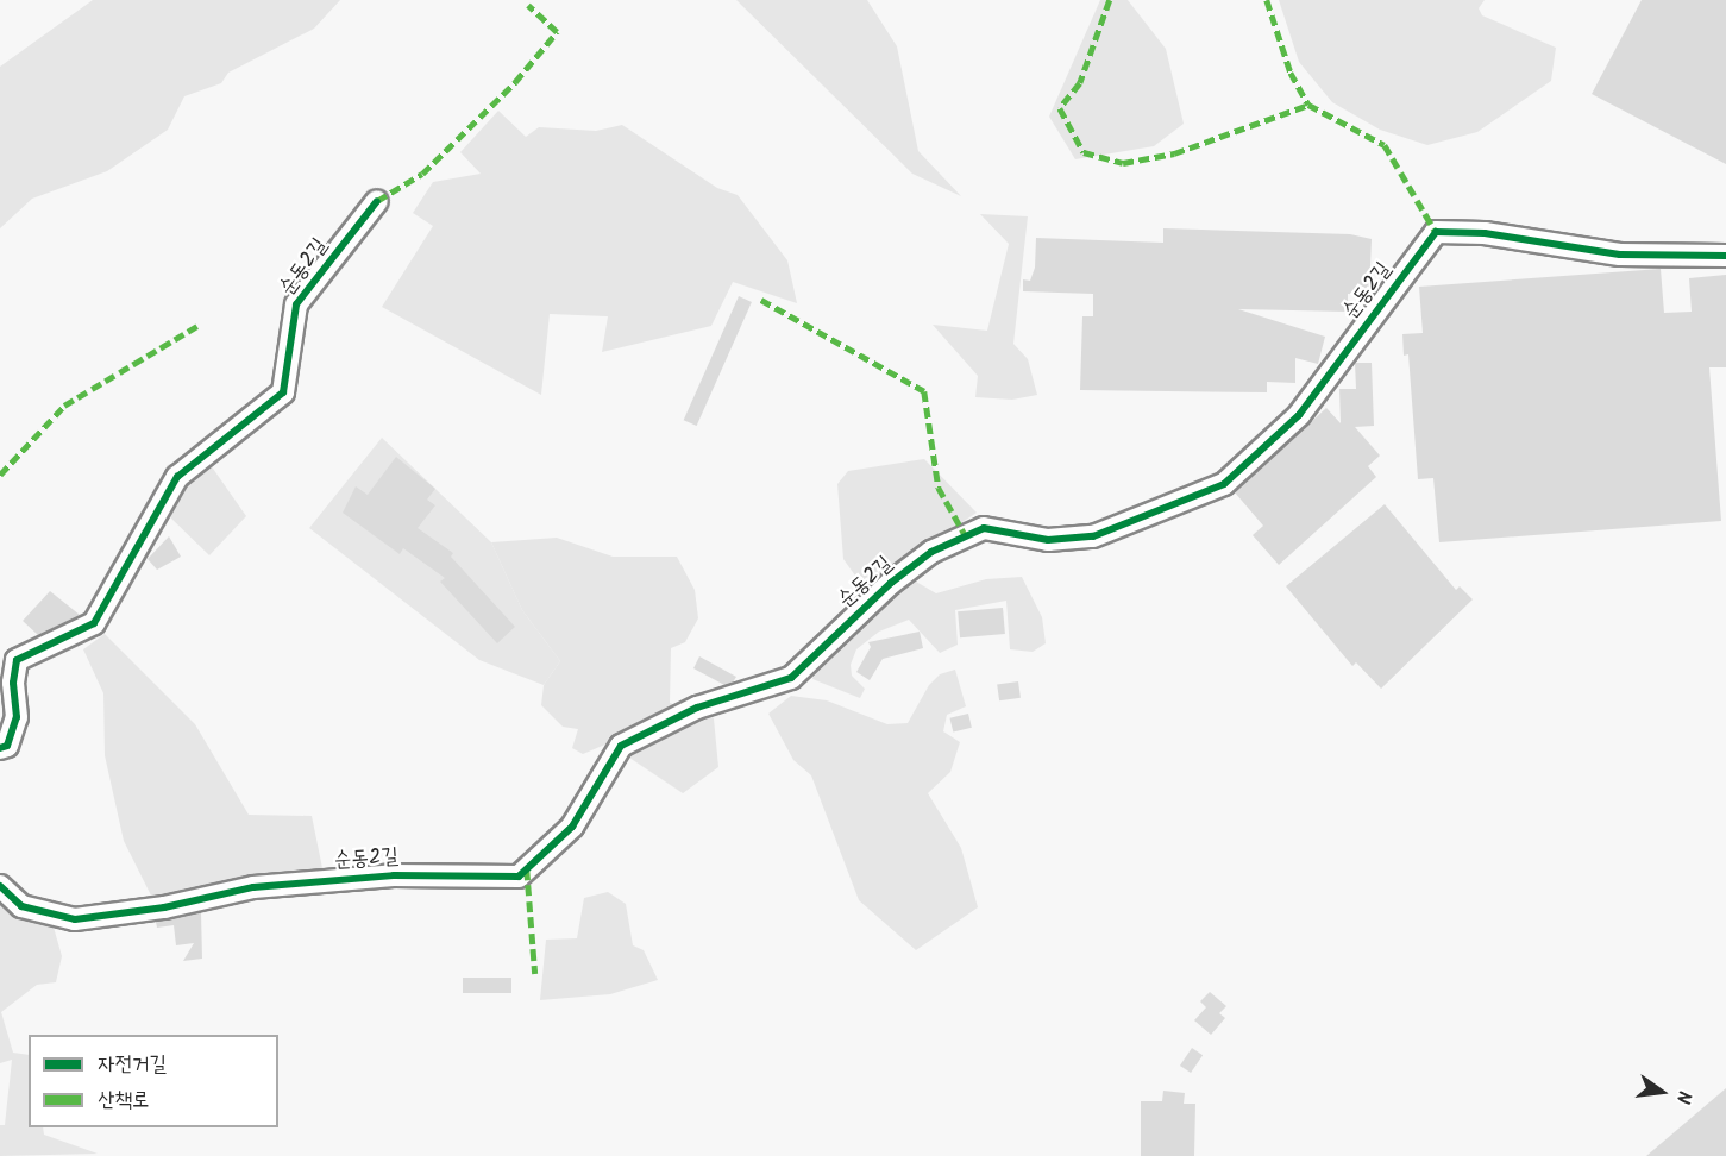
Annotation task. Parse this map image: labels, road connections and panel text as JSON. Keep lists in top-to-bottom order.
{
  "streets": {
    "street": ["순동2길"]
  },
  "legend": ["자전거길", "산책로"],
  "north": "right"
}
